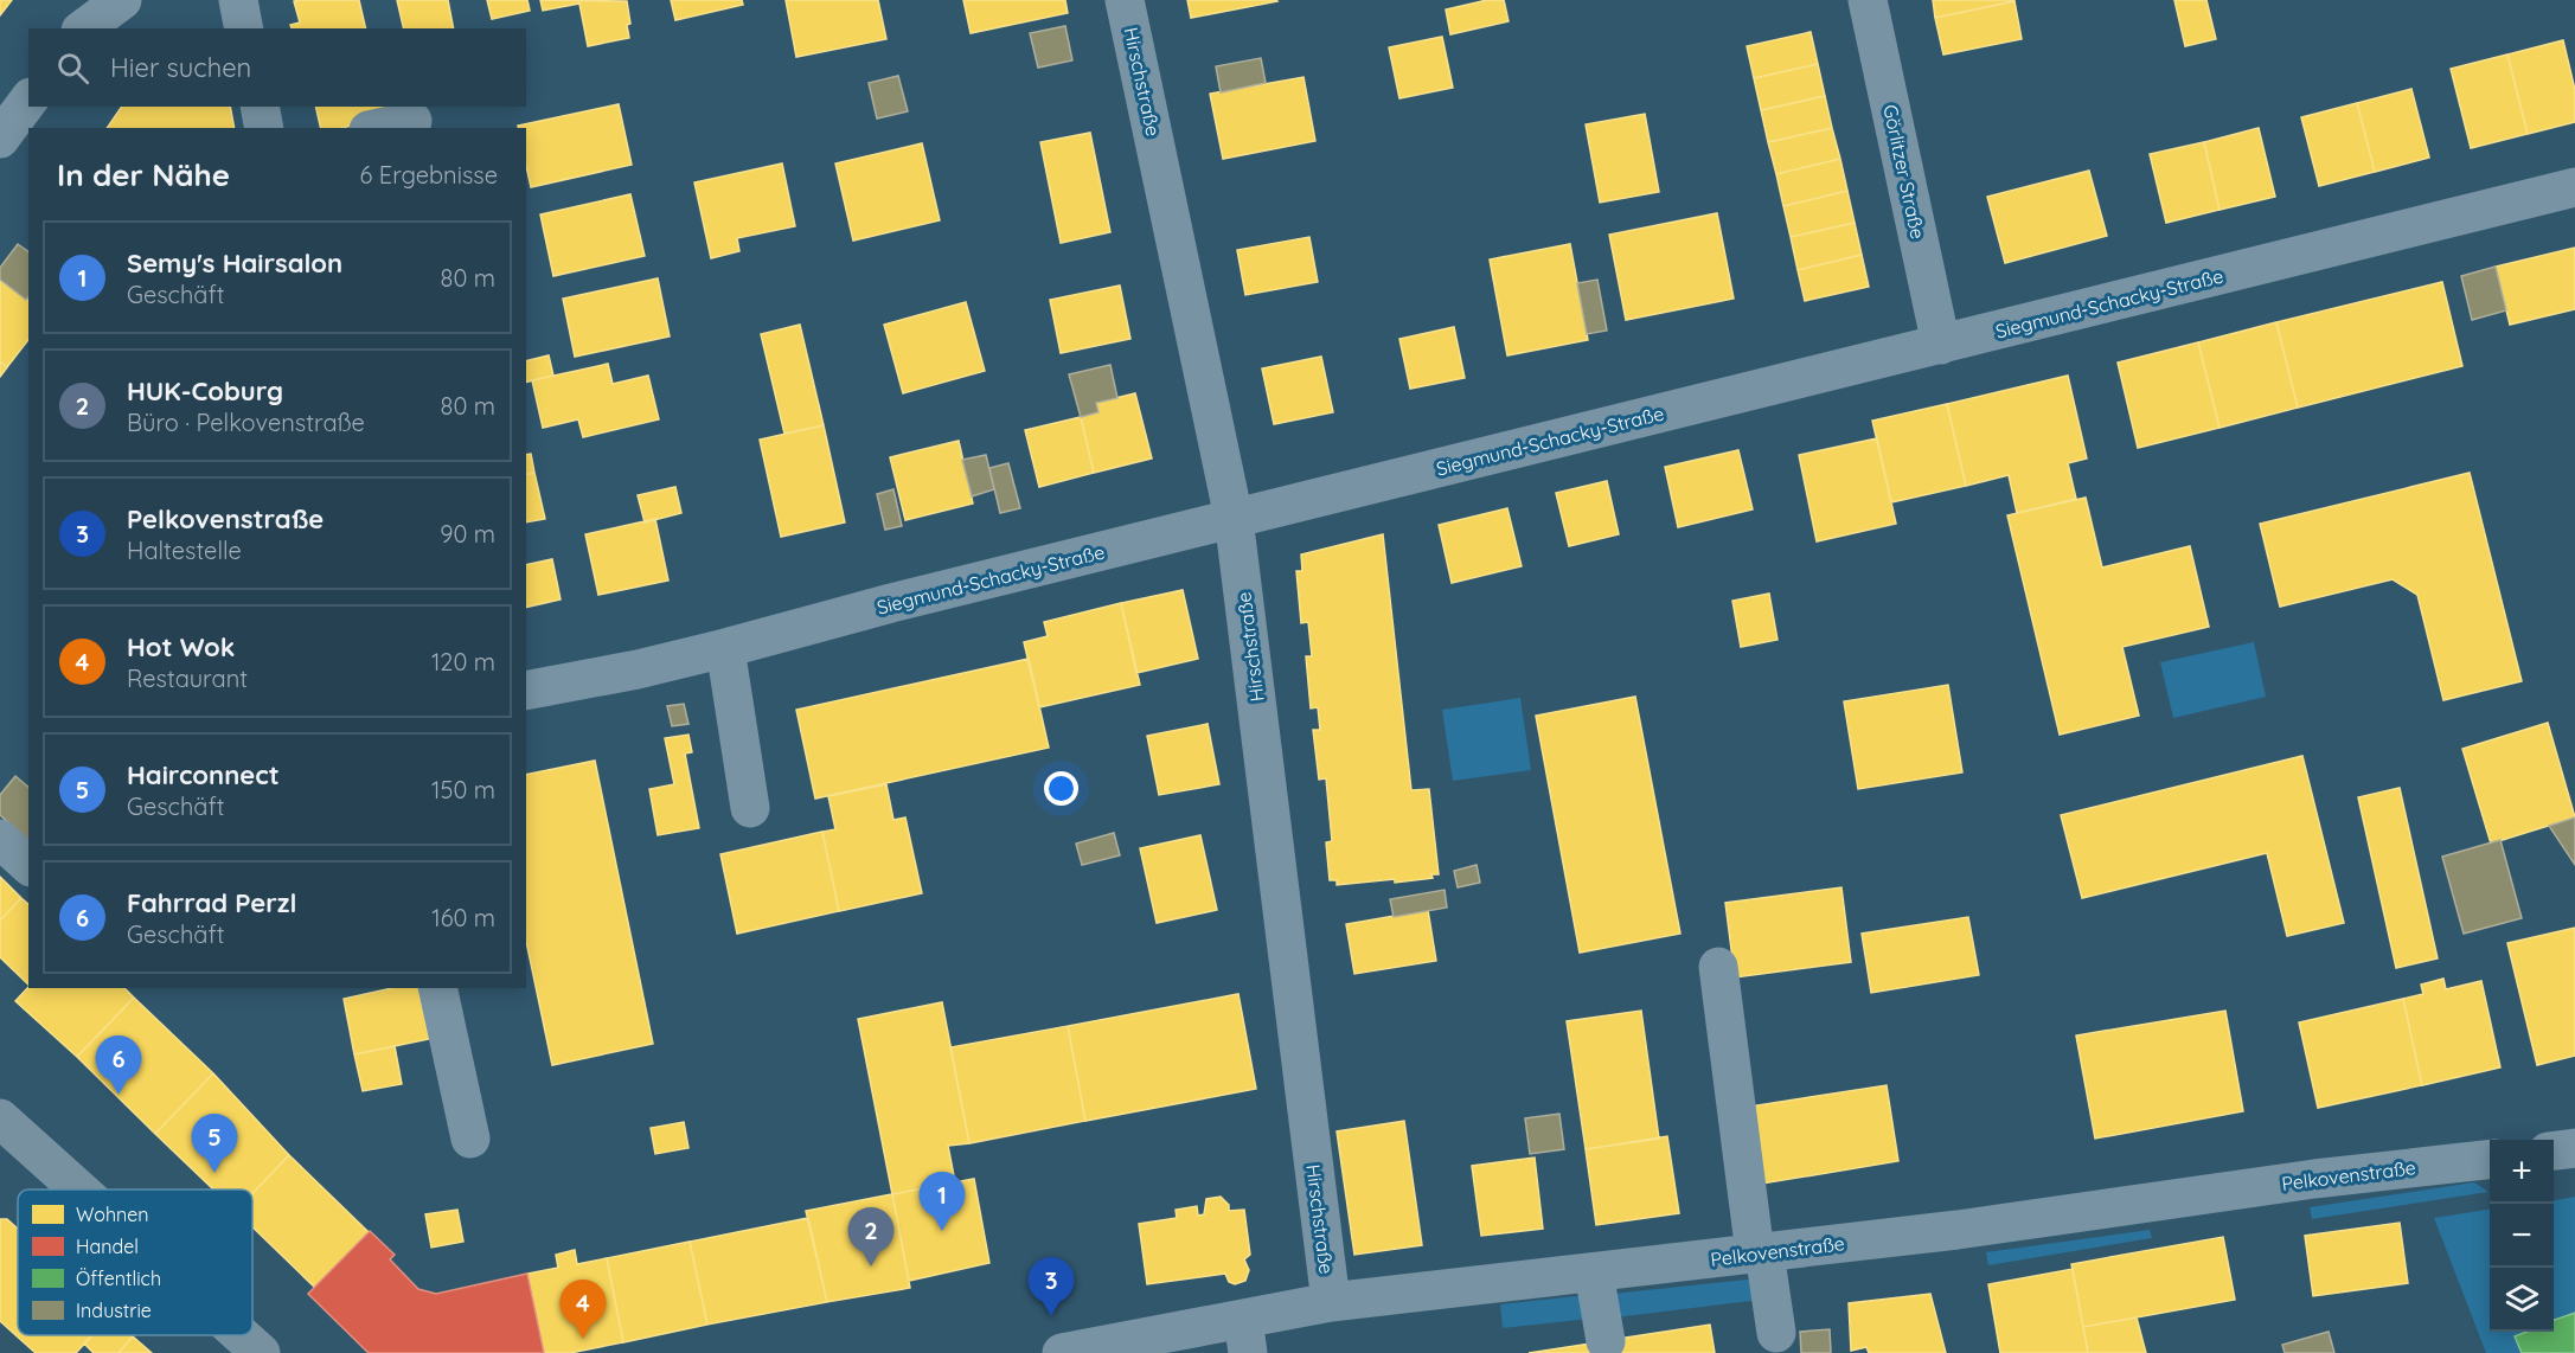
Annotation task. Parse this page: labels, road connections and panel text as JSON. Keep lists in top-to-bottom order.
{
  "streets": {
    "street": [
      "Hirschstraße",
      "Görlitzer Straße",
      "Siegmund-Schacky-Straße",
      "Pelkovenstraße"
    ]
  },
  "crossings": [
    ["Hirschstraße", "Siegmund-Schacky-Straße"],
    ["Hirschstraße", "Pelkovenstraße"],
    ["Görlitzer Straße", "Siegmund-Schacky-Straße"]
  ],
  "legend": [
    "Wohnen",
    "Handel",
    "Öffentlich",
    "Industrie"
  ],
  "page": {
    "search": "Hier suchen",
    "heading": ["In der Nähe", "6 Ergebnisse"],
    "list": [
      {
        "mark": "1",
        "name": "Semy's Hairsalon",
        "note": "Geschäft",
        "value": "80 m"
      },
      {
        "mark": "2",
        "name": "HUK-Coburg",
        "note": "Büro · Pelkovenstraße",
        "value": "80 m"
      },
      {
        "mark": "3",
        "name": "Pelkovenstraße",
        "note": "Haltestelle",
        "value": "90 m"
      },
      {
        "mark": "4",
        "name": "Hot Wok",
        "note": "Restaurant",
        "value": "120 m"
      },
      {
        "mark": "5",
        "name": "Hairconnect",
        "note": "Geschäft",
        "value": "150 m"
      },
      {
        "mark": "6",
        "name": "Fahrrad Perzl",
        "note": "Geschäft",
        "value": "160 m"
      }
    ],
    "pins": [
      "6",
      "5",
      "1",
      "2",
      "3",
      "4"
    ],
    "map_buttons": ["+", "−"]
  }
}
